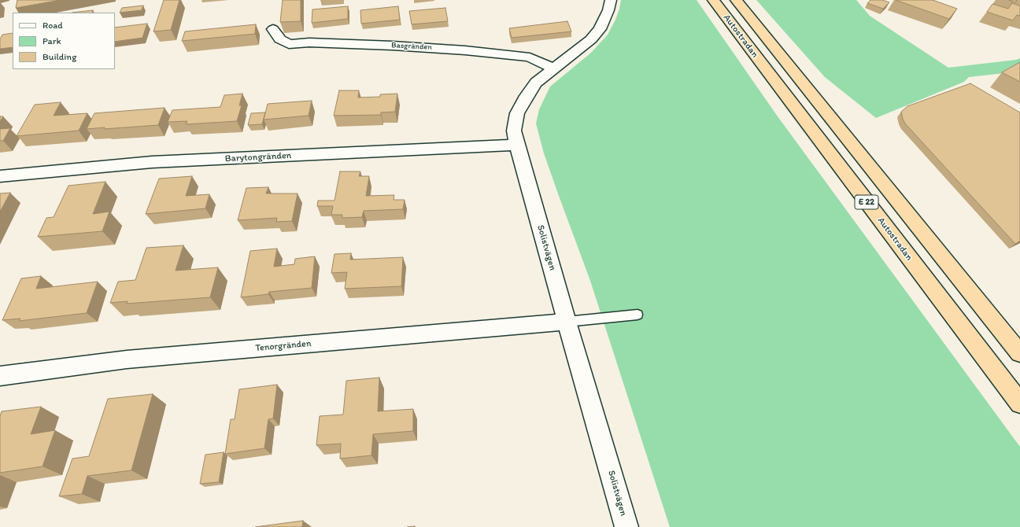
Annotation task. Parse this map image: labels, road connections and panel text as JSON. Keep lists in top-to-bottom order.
{
  "streets": {
    "highway": ["Autostradan", "E 22"],
    "street": [
      "Basgränden",
      "Barytongränden",
      "Solistvägen",
      "Tenorgränden"
    ]
  },
  "crossings": [
    ["Basgränden", "Solistvägen"],
    ["Barytongränden", "Solistvägen"],
    ["Solistvägen", "Tenorgränden"]
  ],
  "legend": ["Road", "Park", "Building"]
}
